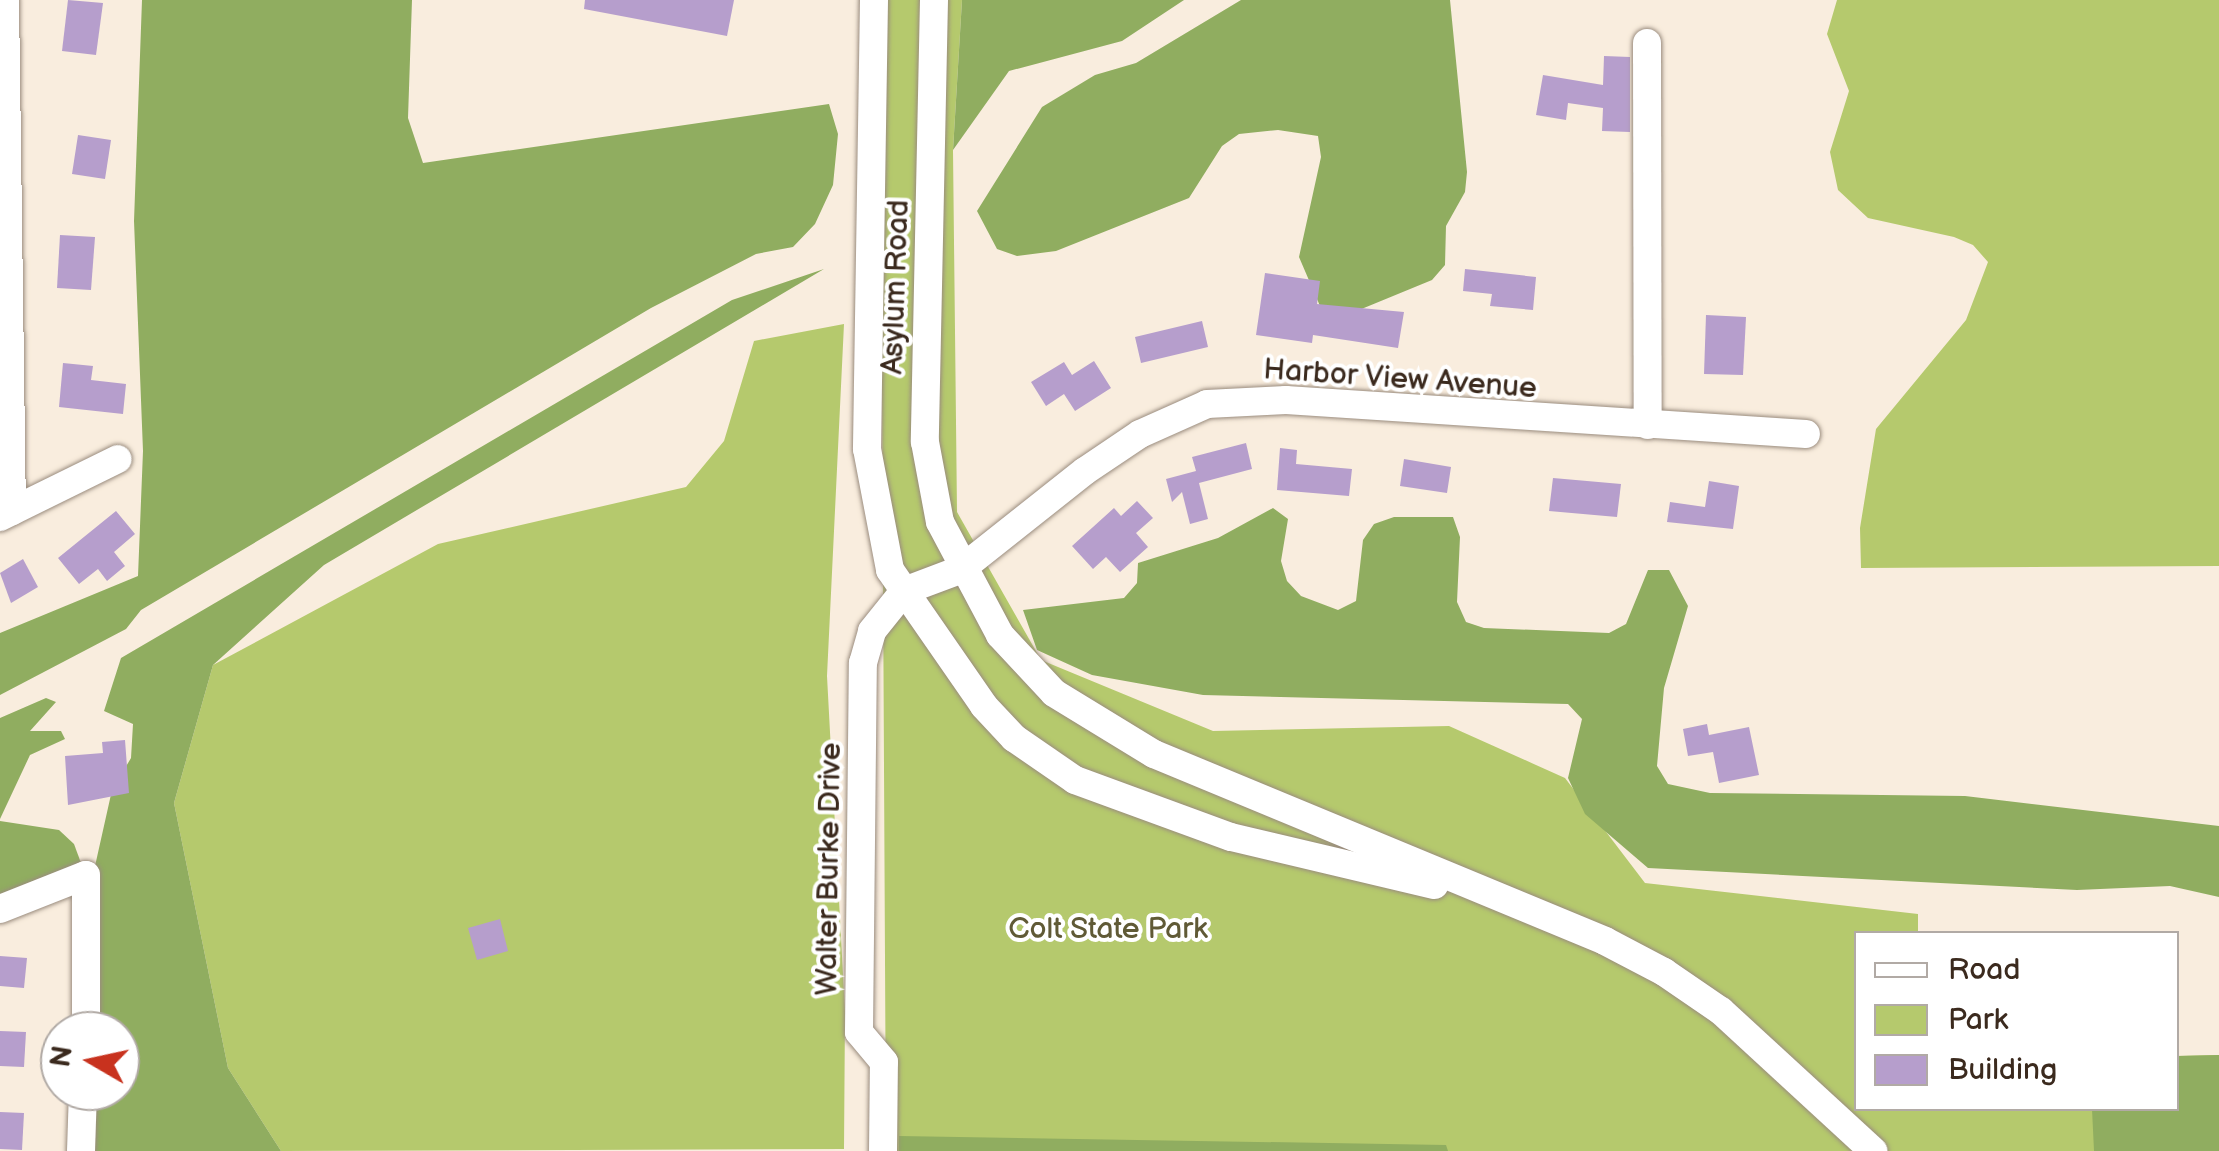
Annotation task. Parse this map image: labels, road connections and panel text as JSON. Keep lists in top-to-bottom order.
{
  "streets": {
    "street": ["Asylum Road", "Harbor View Avenue", "Walter Burke Drive"]
  },
  "crossings": [
    ["Asylum Road", "Harbor View Avenue"],
    ["Asylum Road", "Walter Burke Drive"],
    ["Harbor View Avenue", "Walter Burke Drive"]
  ],
  "parks": ["Colt State Park"],
  "legend": ["Road", "Park", "Building"],
  "north": "left"
}
